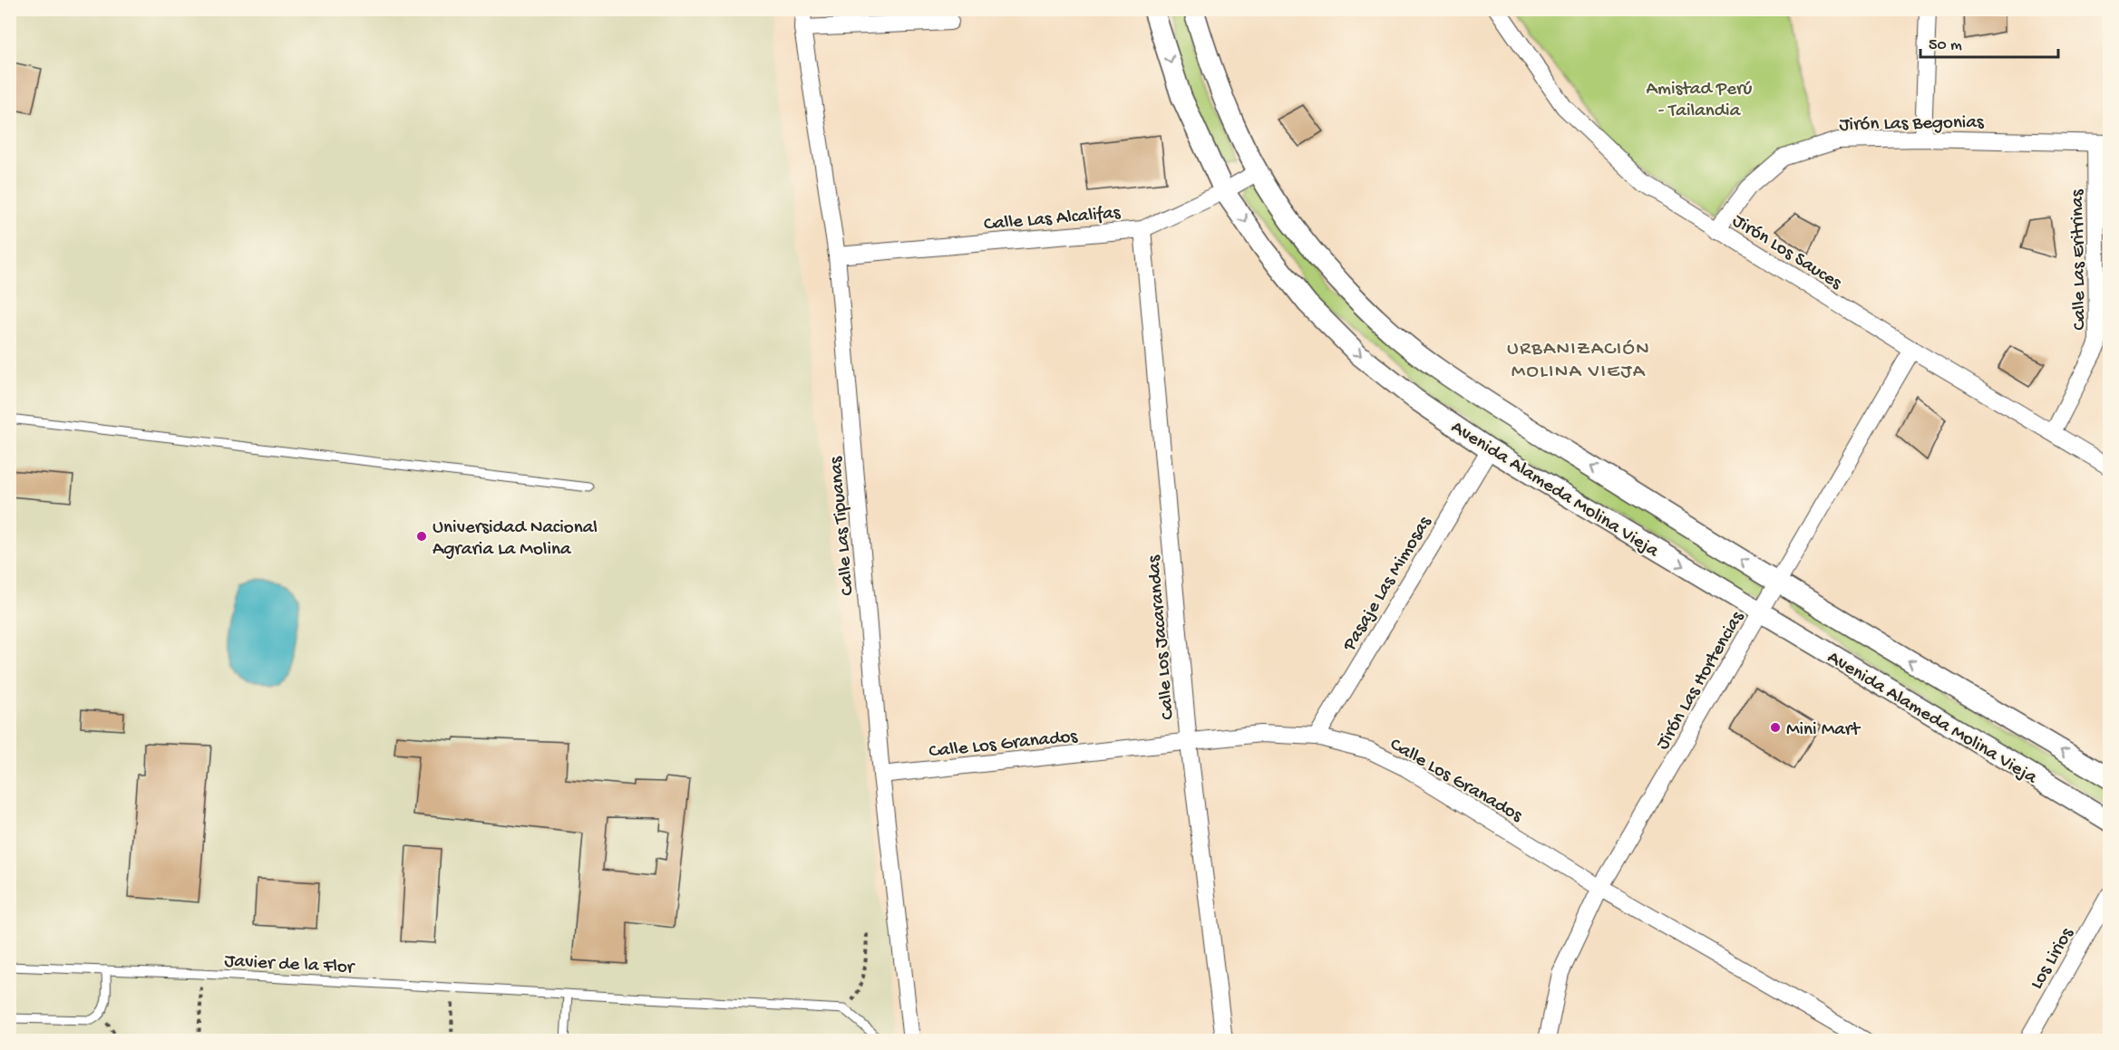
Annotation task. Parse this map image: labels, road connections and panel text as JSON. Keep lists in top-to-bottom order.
{
  "streets": {
    "street": [
      "Jirón Las Begonias",
      "Calle Las Alcalifas",
      "Jirón Los Sauces",
      "Calle Las Eritrinas",
      "Avenida Alameda Molina Vieja",
      "Calle Las Tipuanas",
      "Pasaje Las Mimosas",
      "Calle Los Jacarandas",
      "Jirón Las Hortencias",
      "Calle Los Granados",
      "Los Lirios"
    ],
    "lane": ["Javier de la Flor"]
  },
  "crossings": [
    ["Jirón Las Begonias", "Jirón Los Sauces"],
    ["Jirón Las Begonias", "Calle Las Eritrinas"],
    ["Calle Las Alcalifas", "Avenida Alameda Molina Vieja"],
    ["Calle Las Alcalifas", "Calle Las Tipuanas"],
    ["Calle Las Alcalifas", "Calle Los Jacarandas"],
    ["Jirón Los Sauces", "Calle Las Eritrinas"],
    ["Jirón Los Sauces", "Jirón Las Hortencias"],
    ["Avenida Alameda Molina Vieja", "Pasaje Las Mimosas"],
    ["Avenida Alameda Molina Vieja", "Jirón Las Hortencias"],
    ["Calle Las Tipuanas", "Calle Los Granados"],
    ["Pasaje Las Mimosas", "Calle Los Granados"],
    ["Calle Los Jacarandas", "Calle Los Granados"],
    ["Jirón Las Hortencias", "Calle Los Granados"]
  ],
  "districts": ["URBANIZACIÓN MOLINA VIEJA"],
  "parks": ["Amistad Perú - Tailandia"],
  "places": ["Universidad Nacional Agraria La Molina", "Mini Mart"],
  "scale_bar": "50 m"
}
